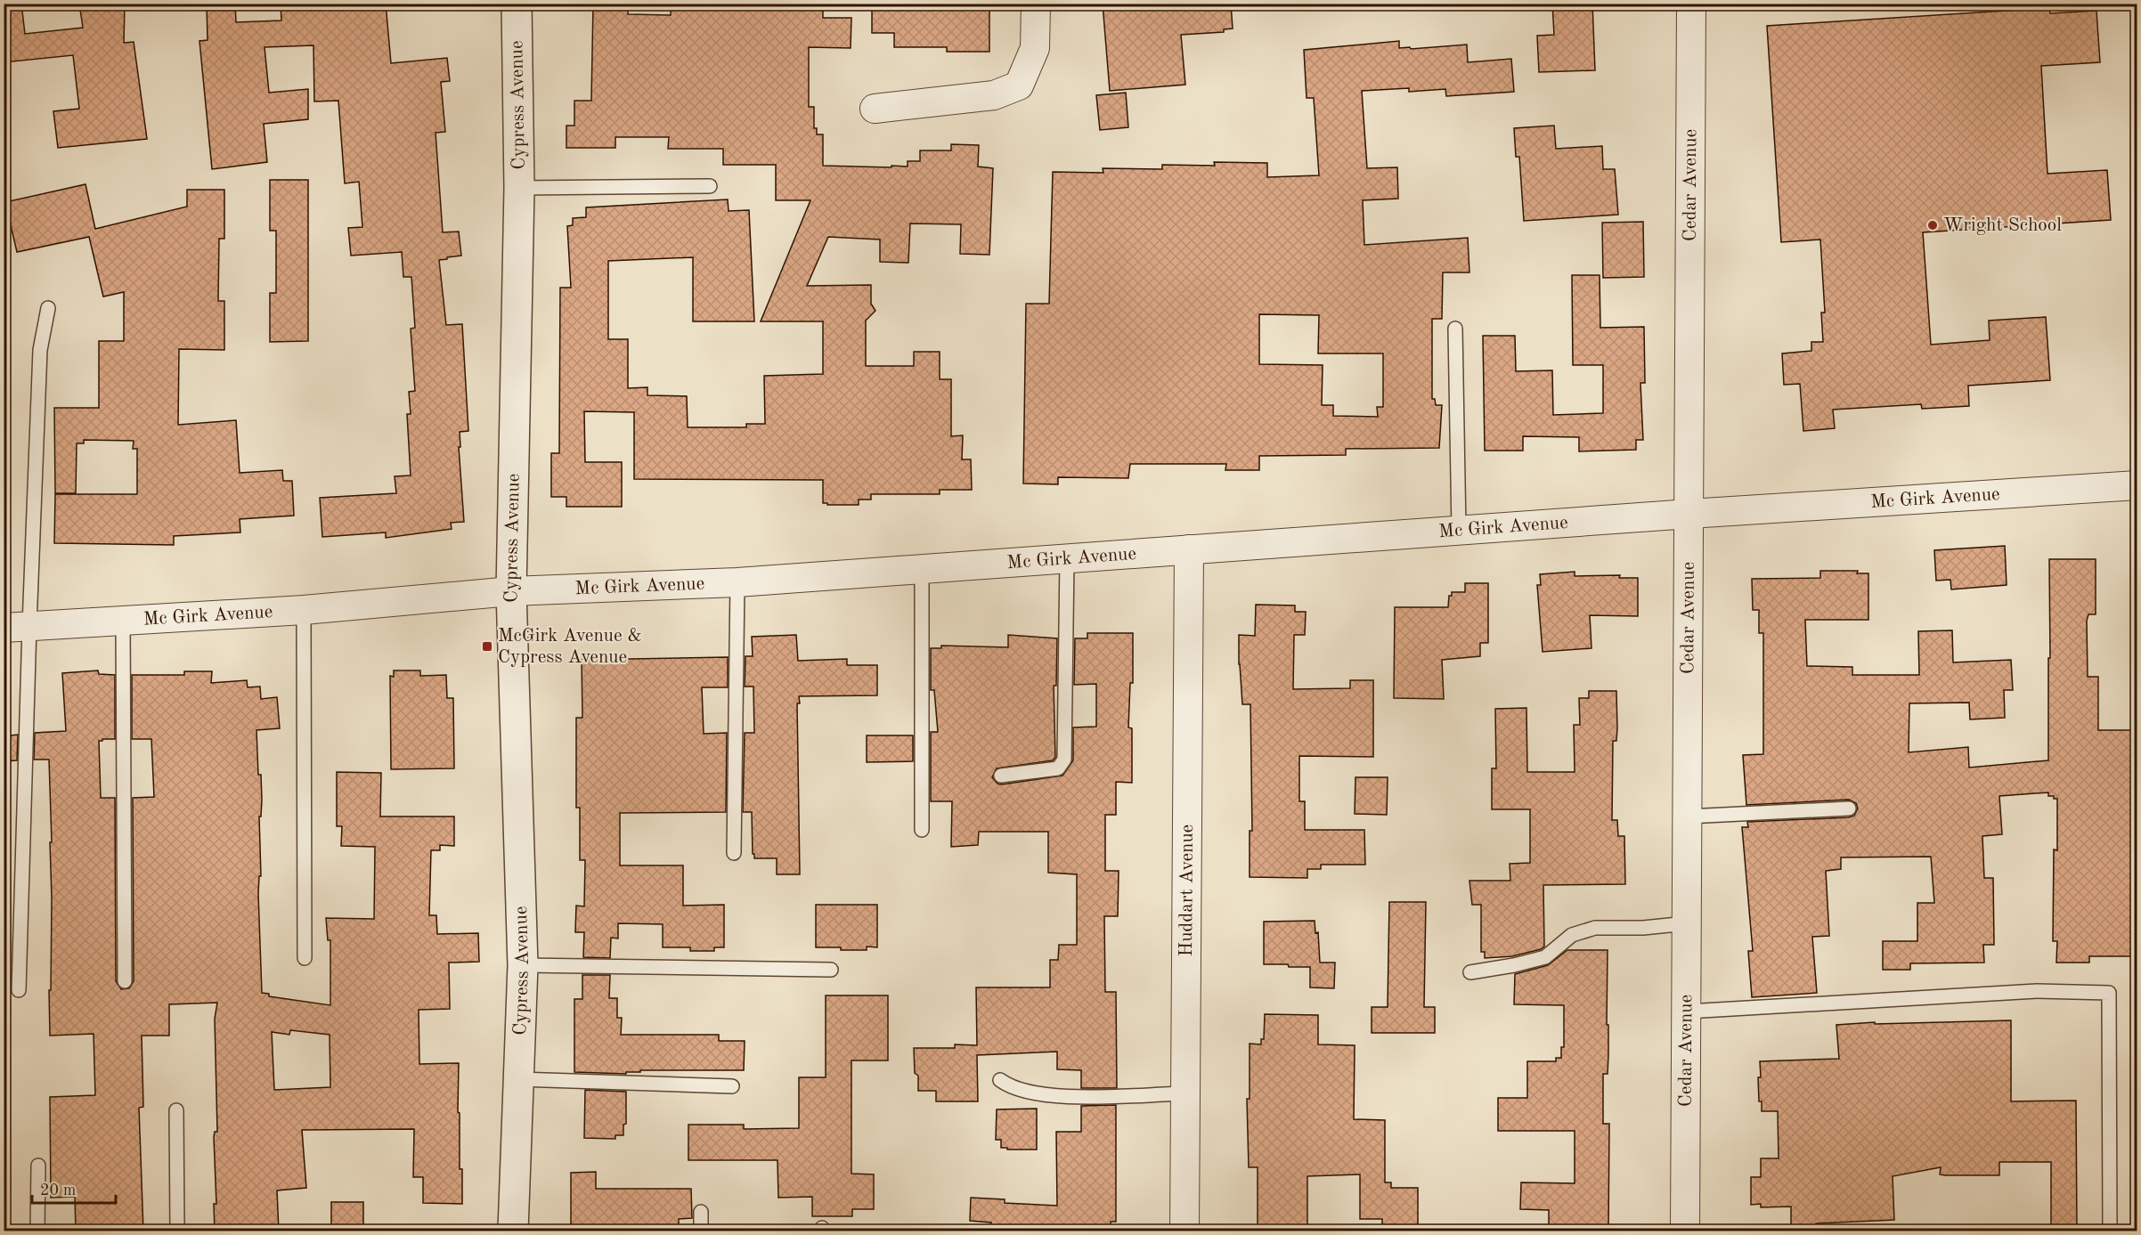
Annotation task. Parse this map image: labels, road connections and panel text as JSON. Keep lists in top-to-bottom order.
{
  "streets": {
    "street": [
      "Cypress Avenue",
      "Cedar Avenue",
      "Mc Girk Avenue",
      "Huddart Avenue"
    ]
  },
  "crossings": [
    ["Cypress Avenue", "Mc Girk Avenue"],
    ["Cedar Avenue", "Mc Girk Avenue"],
    ["Mc Girk Avenue", "Huddart Avenue"]
  ],
  "places": {
    "other": ["Wright School"],
    "transit": ["McGirk Avenue & Cypress Avenue"]
  },
  "scale_bar": "20 m"
}
